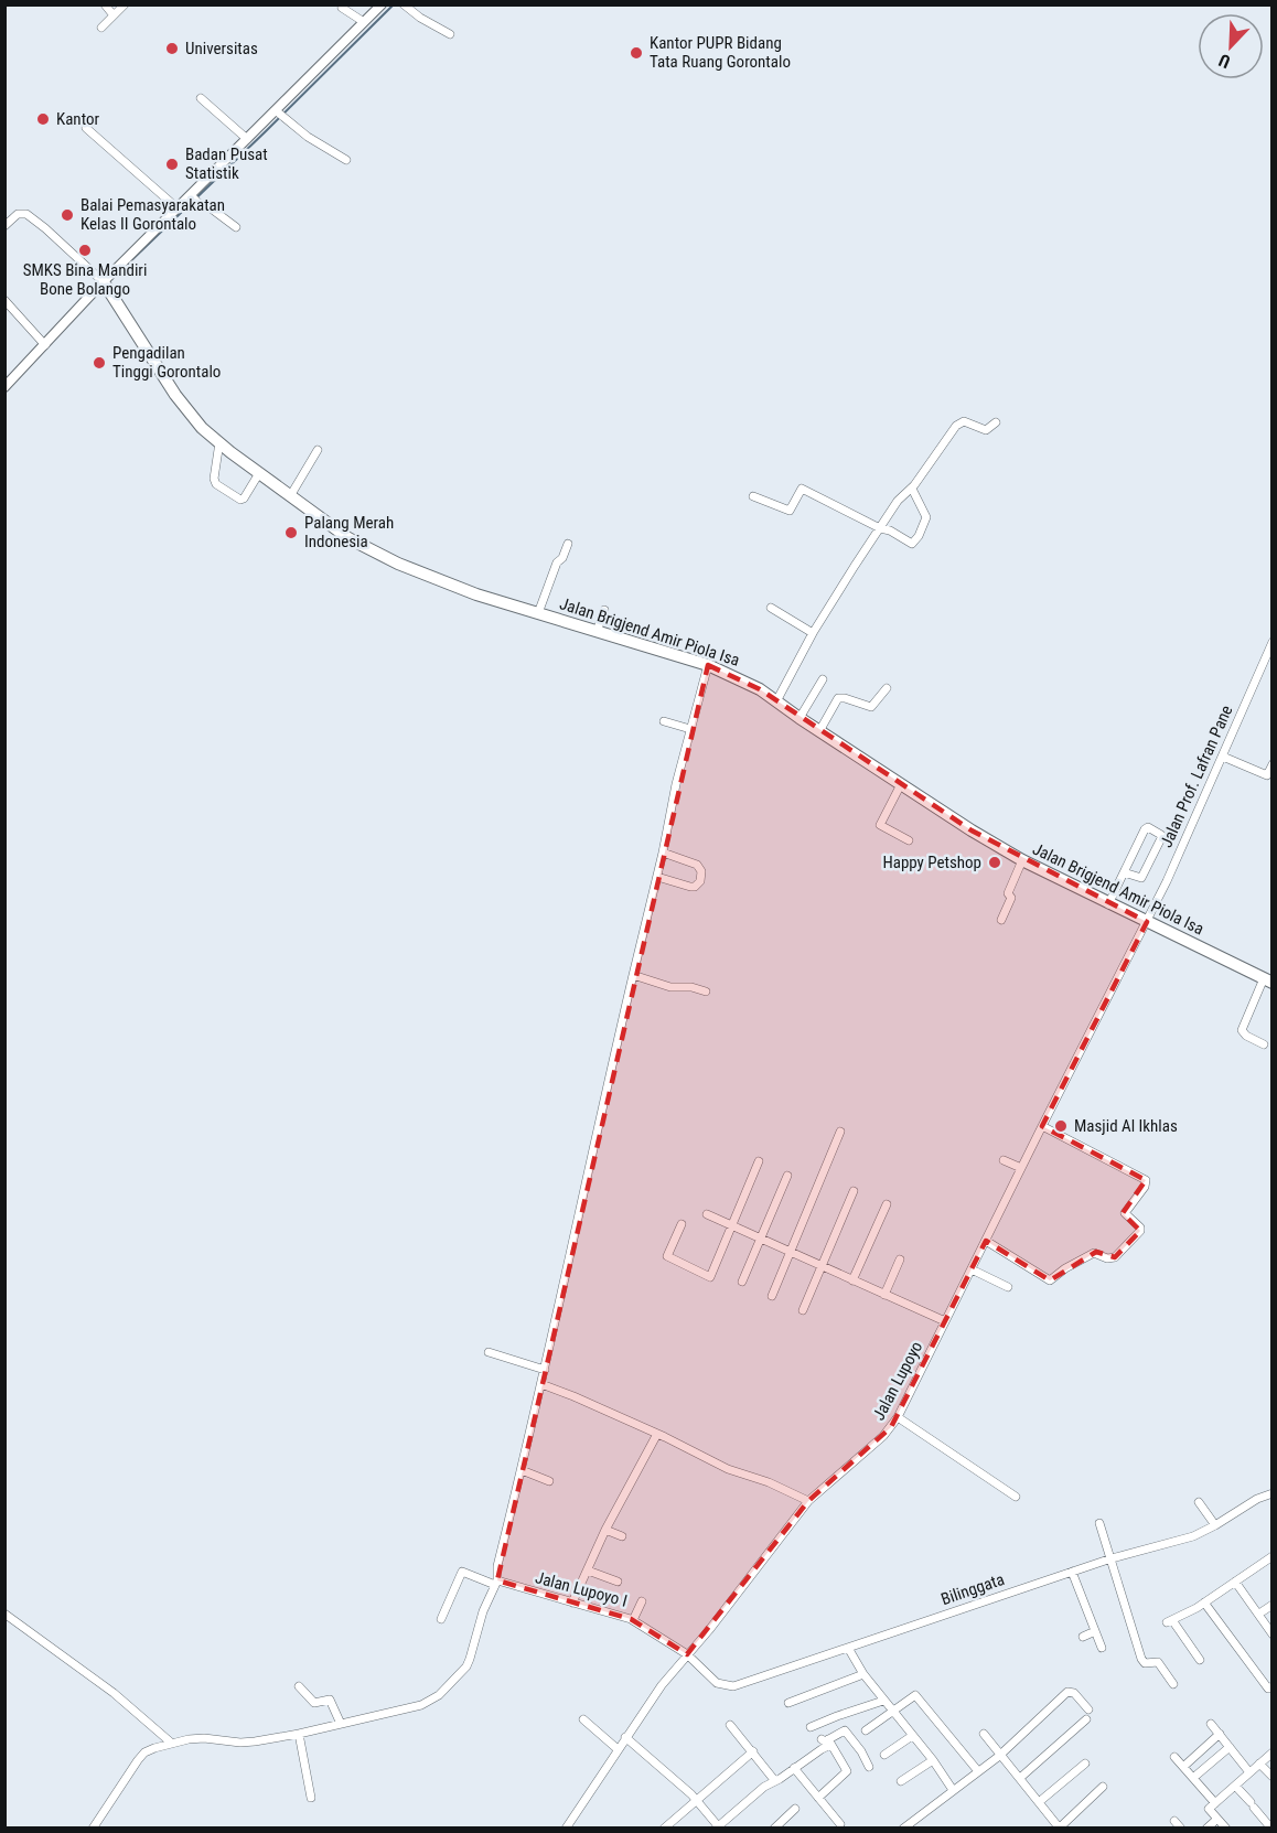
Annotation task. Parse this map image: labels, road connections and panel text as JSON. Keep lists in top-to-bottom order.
{
  "streets": {
    "main road": ["Jalan Brigjend Amir Piola Isa"],
    "street": [
      "Jalan Prof. Lafran Pane",
      "Jalan Lupoyo",
      "Jalan Lupoyo I",
      "Bilinggata"
    ]
  },
  "crossings": [
    ["Jalan Brigjend Amir Piola Isa", "Jalan Prof. Lafran Pane"],
    ["Jalan Brigjend Amir Piola Isa", "Jalan Lupoyo"],
    ["Jalan Prof. Lafran Pane", "Jalan Lupoyo"],
    ["Jalan Lupoyo", "Jalan Lupoyo I"],
    ["Jalan Lupoyo", "Bilinggata"],
    ["Jalan Lupoyo I", "Bilinggata"]
  ],
  "places": [
    "Universitas",
    "Kantor PUPR Bidang Tata Ruang Gorontalo",
    "Kantor",
    "Badan Pusat Statistik",
    "Balai Pemasyarakatan Kelas II Gorontalo",
    "SMKS Bina Mandiri Bone Bolango",
    "Pengadilan Tinggi Gorontalo",
    "Palang Merah Indonesia",
    "Happy Petshop",
    "Masjid Al Ikhlas"
  ],
  "north": "bottom left"
}
